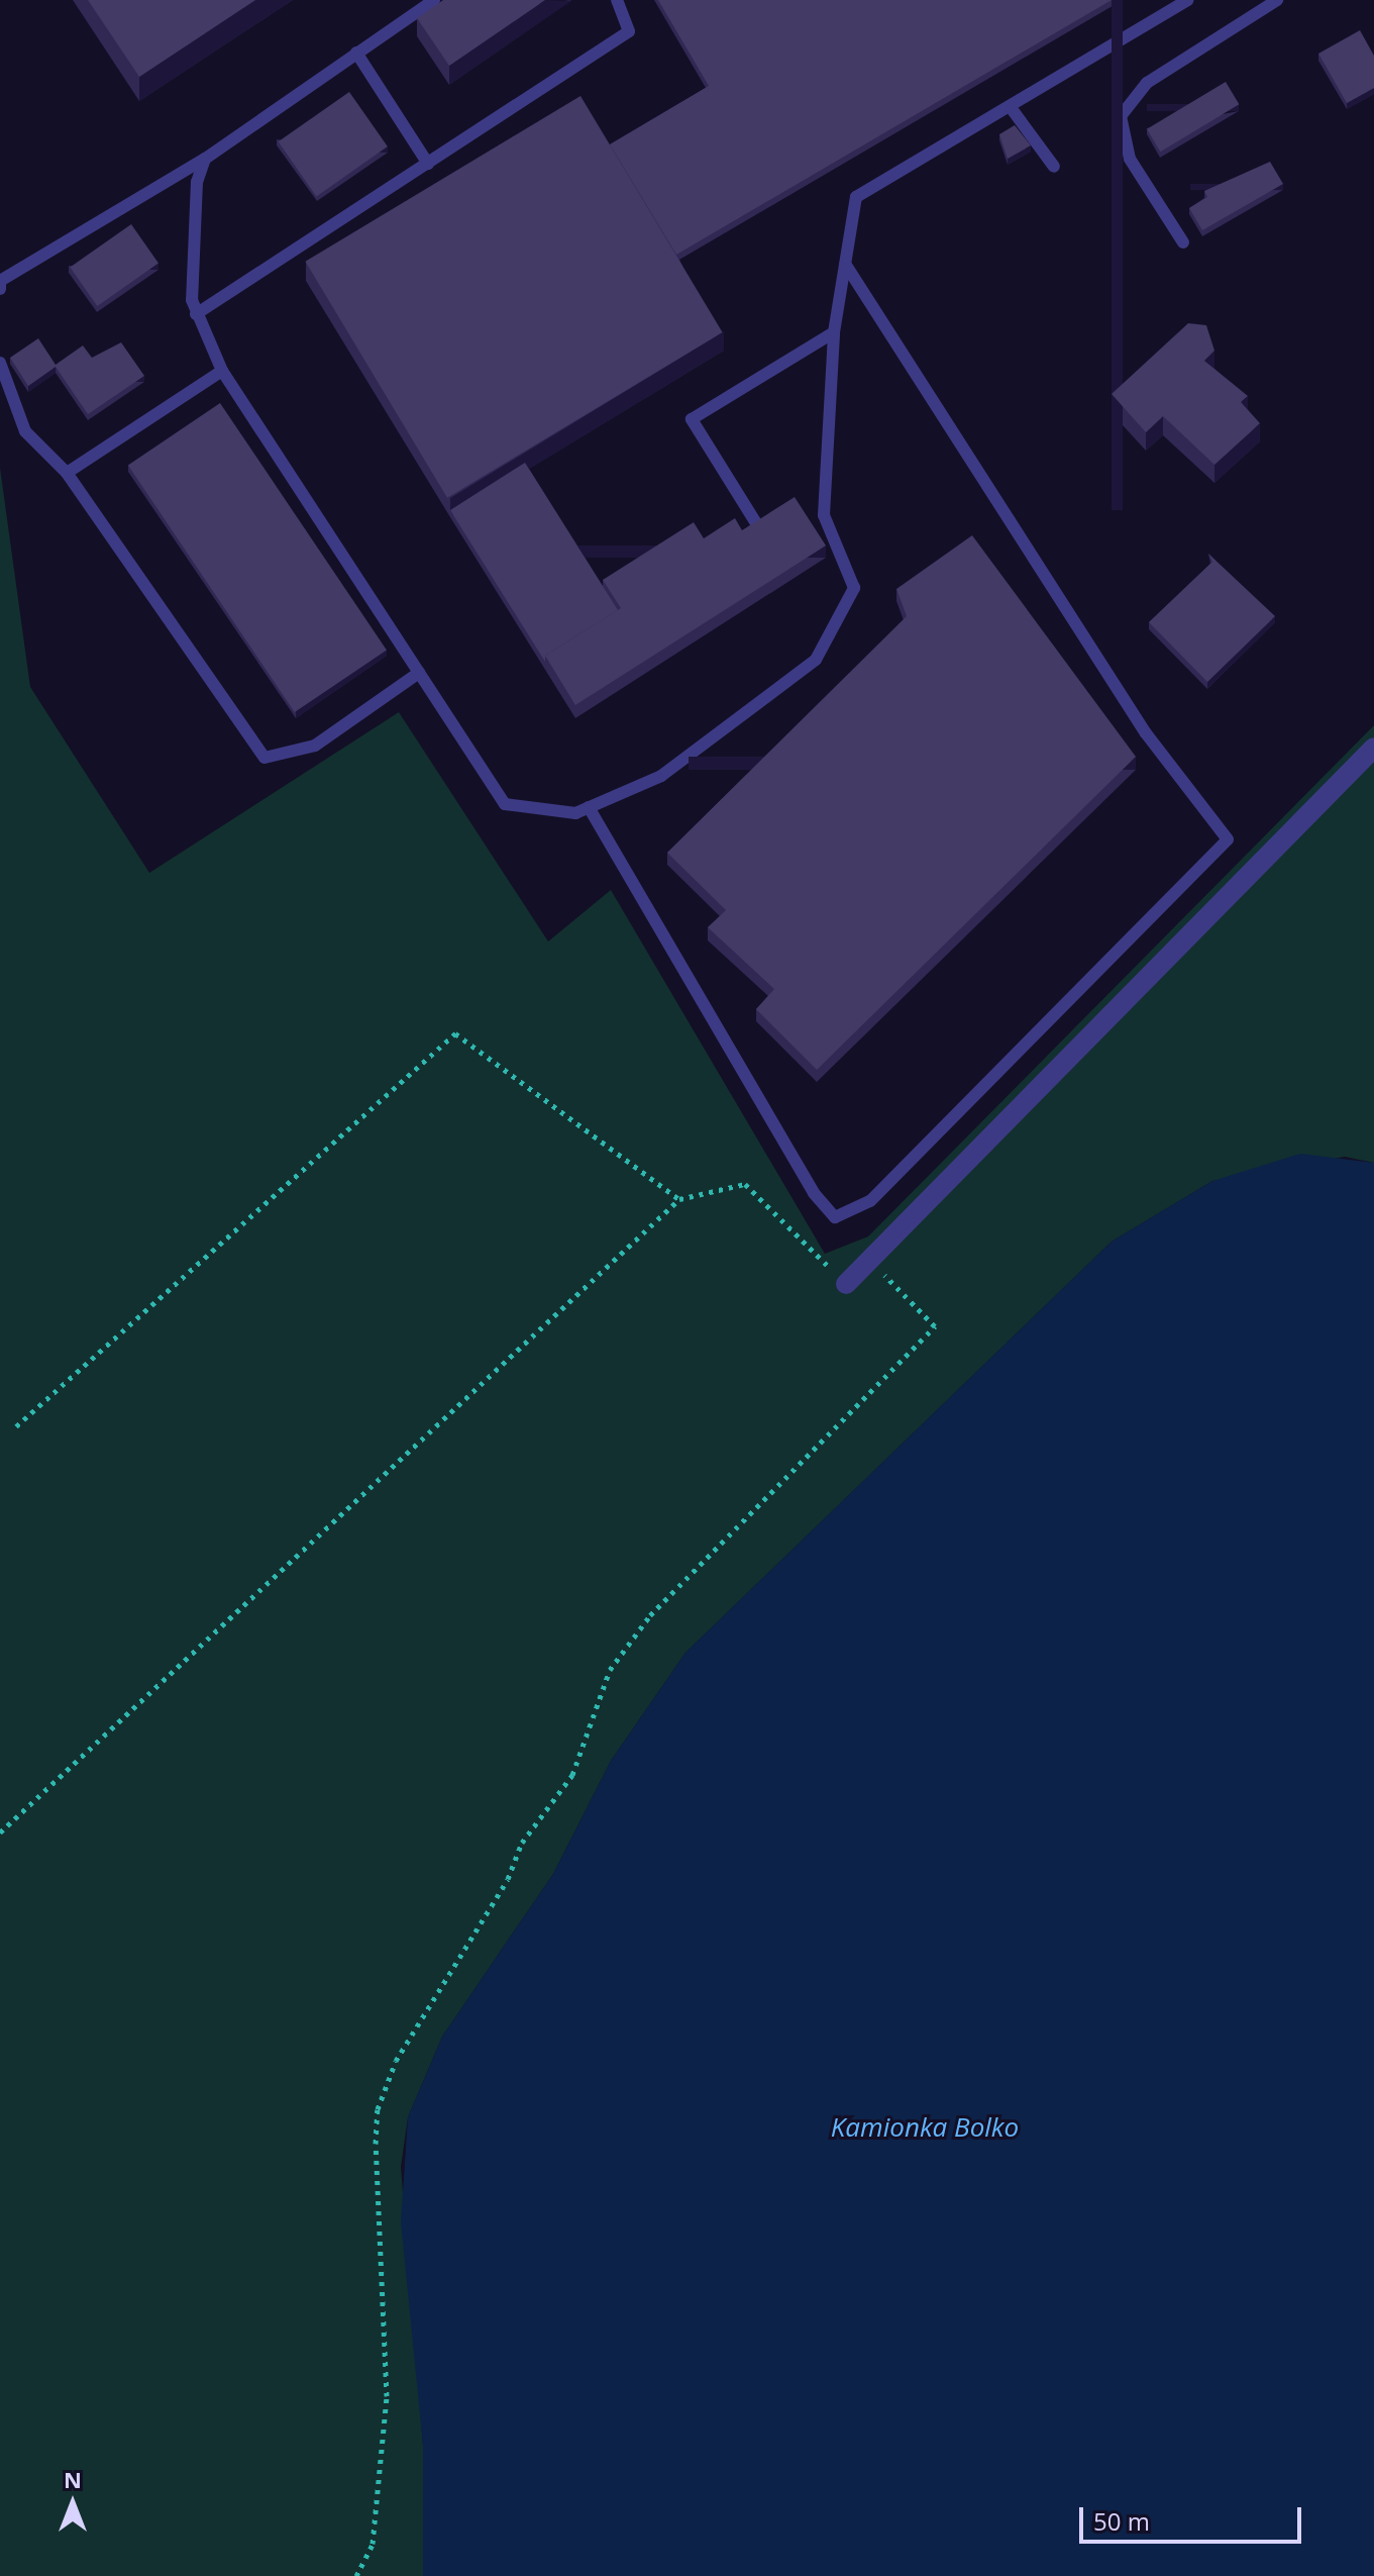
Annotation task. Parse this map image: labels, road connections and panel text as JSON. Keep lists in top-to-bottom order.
{
  "water": ["Kamionka Bolko"],
  "scale_bar": "50 m",
  "north": "top"
}
